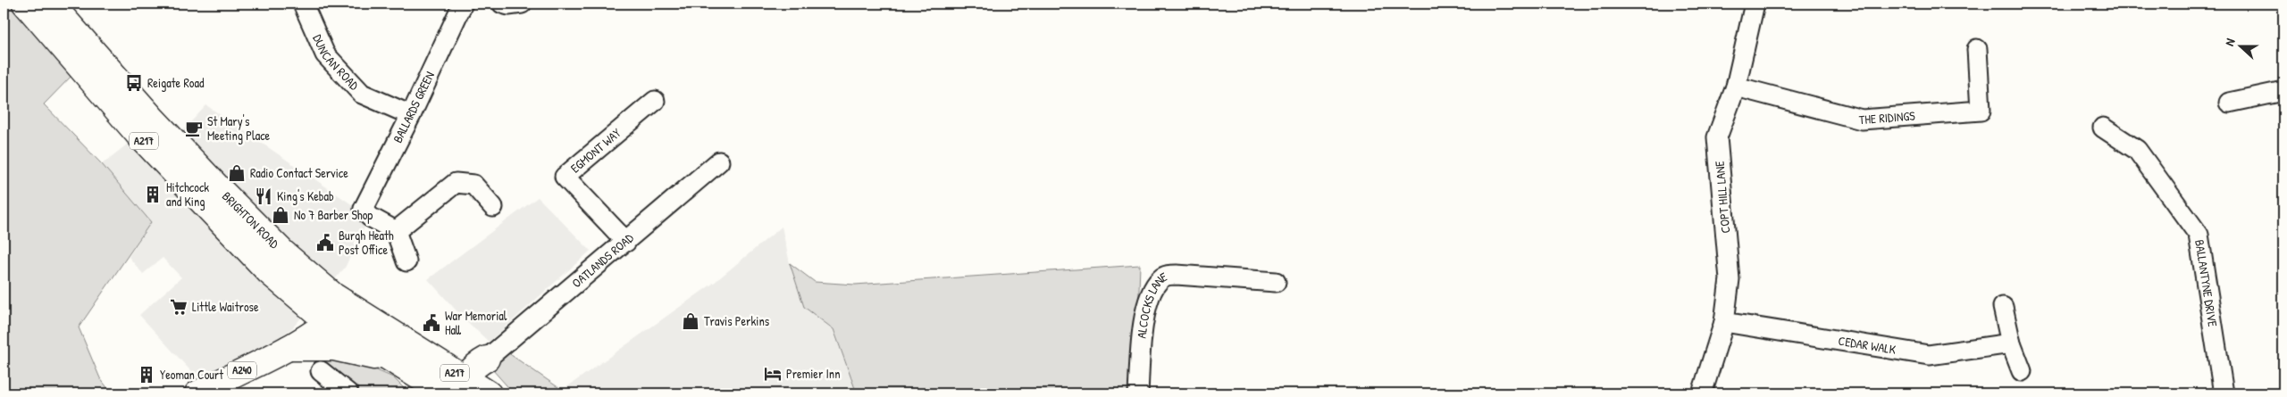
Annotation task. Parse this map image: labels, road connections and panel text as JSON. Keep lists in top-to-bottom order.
{
  "streets": {
    "highway": ["A217", "BRIGHTON ROAD", "A240"],
    "street": [
      "DUNCAN ROAD",
      "BALLARDS GREEN",
      "THE RIDINGS",
      "EGMONT WAY",
      "COPT HILL LANE",
      "OATLANDS ROAD",
      "BALLANTYNE DRIVE",
      "ALCOCKS LANE",
      "CEDAR WALK"
    ]
  },
  "crossings": [
    ["DUNCAN ROAD", "BALLARDS GREEN"],
    ["THE RIDINGS", "COPT HILL LANE"],
    ["EGMONT WAY", "OATLANDS ROAD"],
    ["COPT HILL LANE", "CEDAR WALK"],
    ["BRIGHTON ROAD", "A240"]
  ],
  "places": {
    "bus stop": ["Reigate Road"],
    "cafe": ["St Mary's Meeting Place"],
    "shop": ["Radio Contact Service", "No 7 Barber Shop", "Travis Perkins"],
    "building": ["Hitchcock and King", "Yeoman Court"],
    "restaurant": ["King's Kebab"],
    "public building": ["Burgh Heath Post Office", "War Memorial Hall"],
    "supermarket": ["Little Waitrose"],
    "hotel": ["Premier Inn"]
  },
  "north": "left"
}
